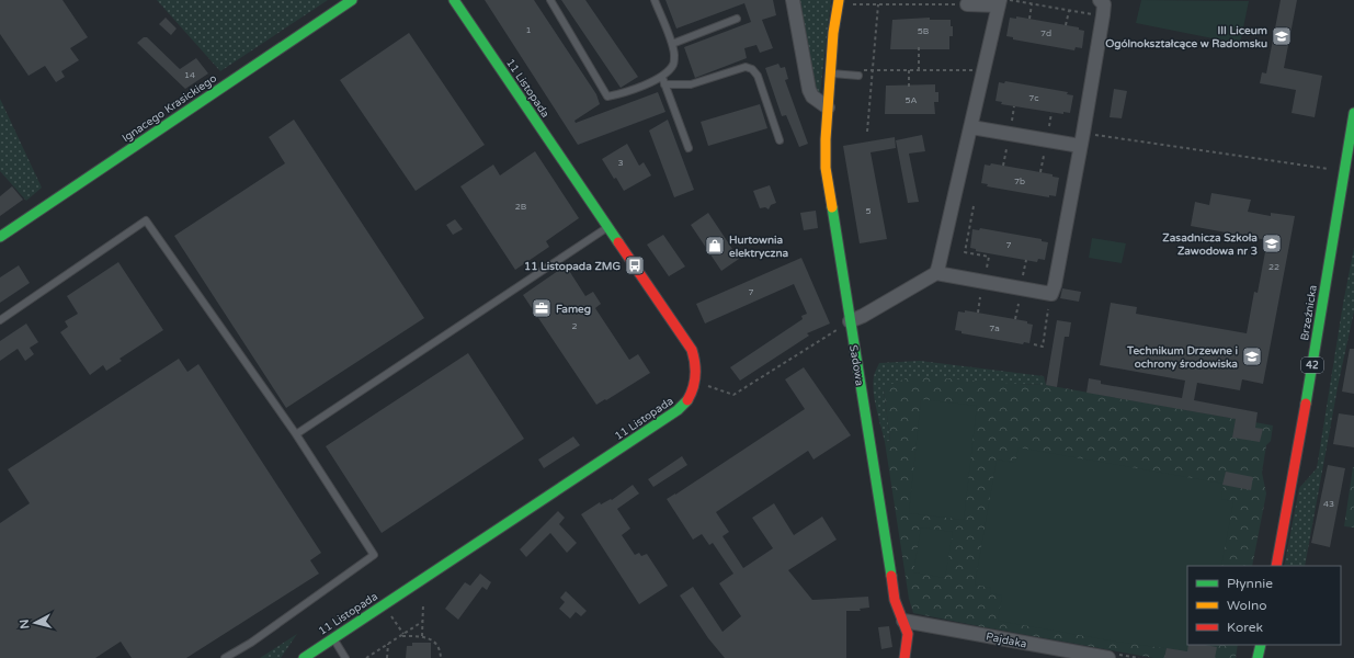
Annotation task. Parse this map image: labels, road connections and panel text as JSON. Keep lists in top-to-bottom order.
{
  "streets": {
    "street": [
      "11 Listopada",
      "Ignacego Krasickiego",
      "Brzeźnicka",
      "Sadowa",
      "42",
      "Pajdaka"
    ]
  },
  "crossings": [
    ["Sadowa", "Pajdaka"]
  ],
  "places": {
    "school or university": ["III Liceum Ogólnokształcące w Radomsku", "Zasadnicza Szkoła Zawodowa nr 3", "Technikum Drzewne i ochrony środowiska"],
    "shop": ["Hurtownia elektryczna"],
    "bus stop": ["11 Listopada ZMG"],
    "office": ["Fameg"]
  },
  "house_numbers": [
    "1",
    "5B",
    "7d",
    "14",
    "7c",
    "5A",
    "3",
    "7b",
    "2B",
    "5",
    "7",
    "22",
    "7",
    "2",
    "7a",
    "43"
  ],
  "legend": ["Płynnie", "Wolno", "Korek"],
  "north": "left"
}
